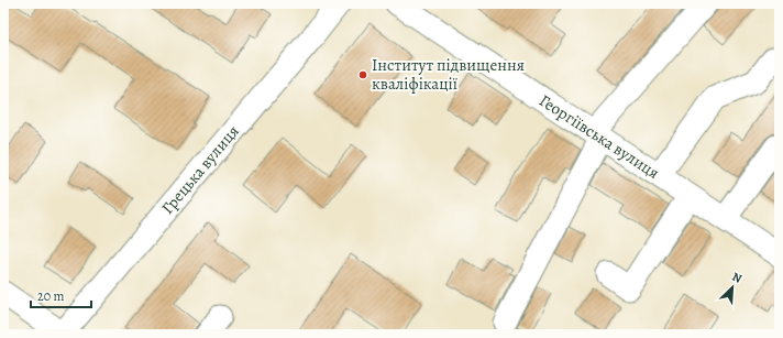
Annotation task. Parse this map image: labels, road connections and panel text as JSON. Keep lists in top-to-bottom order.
{
  "streets": {
    "street": ["Георгіївська вулиця", "Грецька вулиця"]
  },
  "places": ["Інститут підвищення кваліфікації"],
  "scale_bar": "20 m",
  "north": "top right"
}
